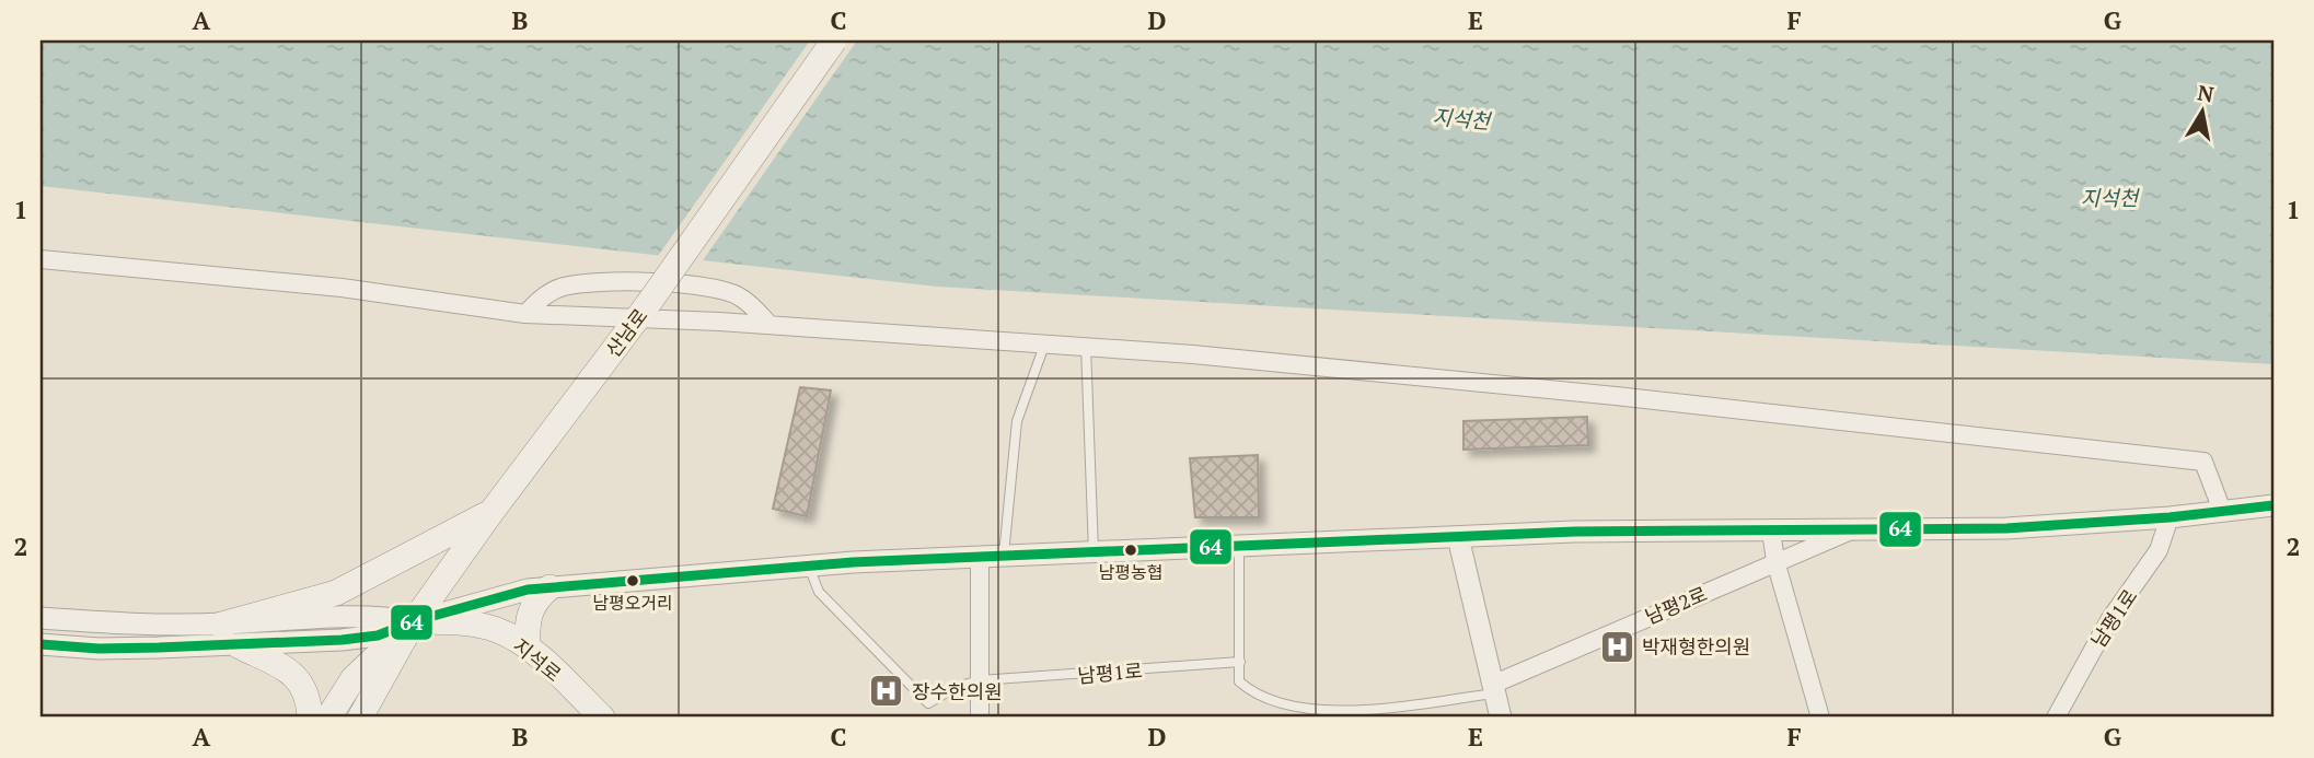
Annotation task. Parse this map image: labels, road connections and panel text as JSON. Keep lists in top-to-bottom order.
{
  "streets": {
    "main road": ["산남로", "지석로"],
    "street": ["남평2로", "남평1로"]
  },
  "crossings": [
    ["산남로", "지석로"]
  ],
  "water": ["지석천"],
  "places": {
    "other": ["남평농협", "남평오거리"],
    "hospital": ["박재형한의원", "장수한의원"]
  },
  "lines": ["transit line 64"],
  "north": "top",
  "grid": {
    "columns": [
      "A",
      "B",
      "C",
      "D",
      "E",
      "F",
      "G"
    ],
    "rows": ["1", "2"]
  }
}
